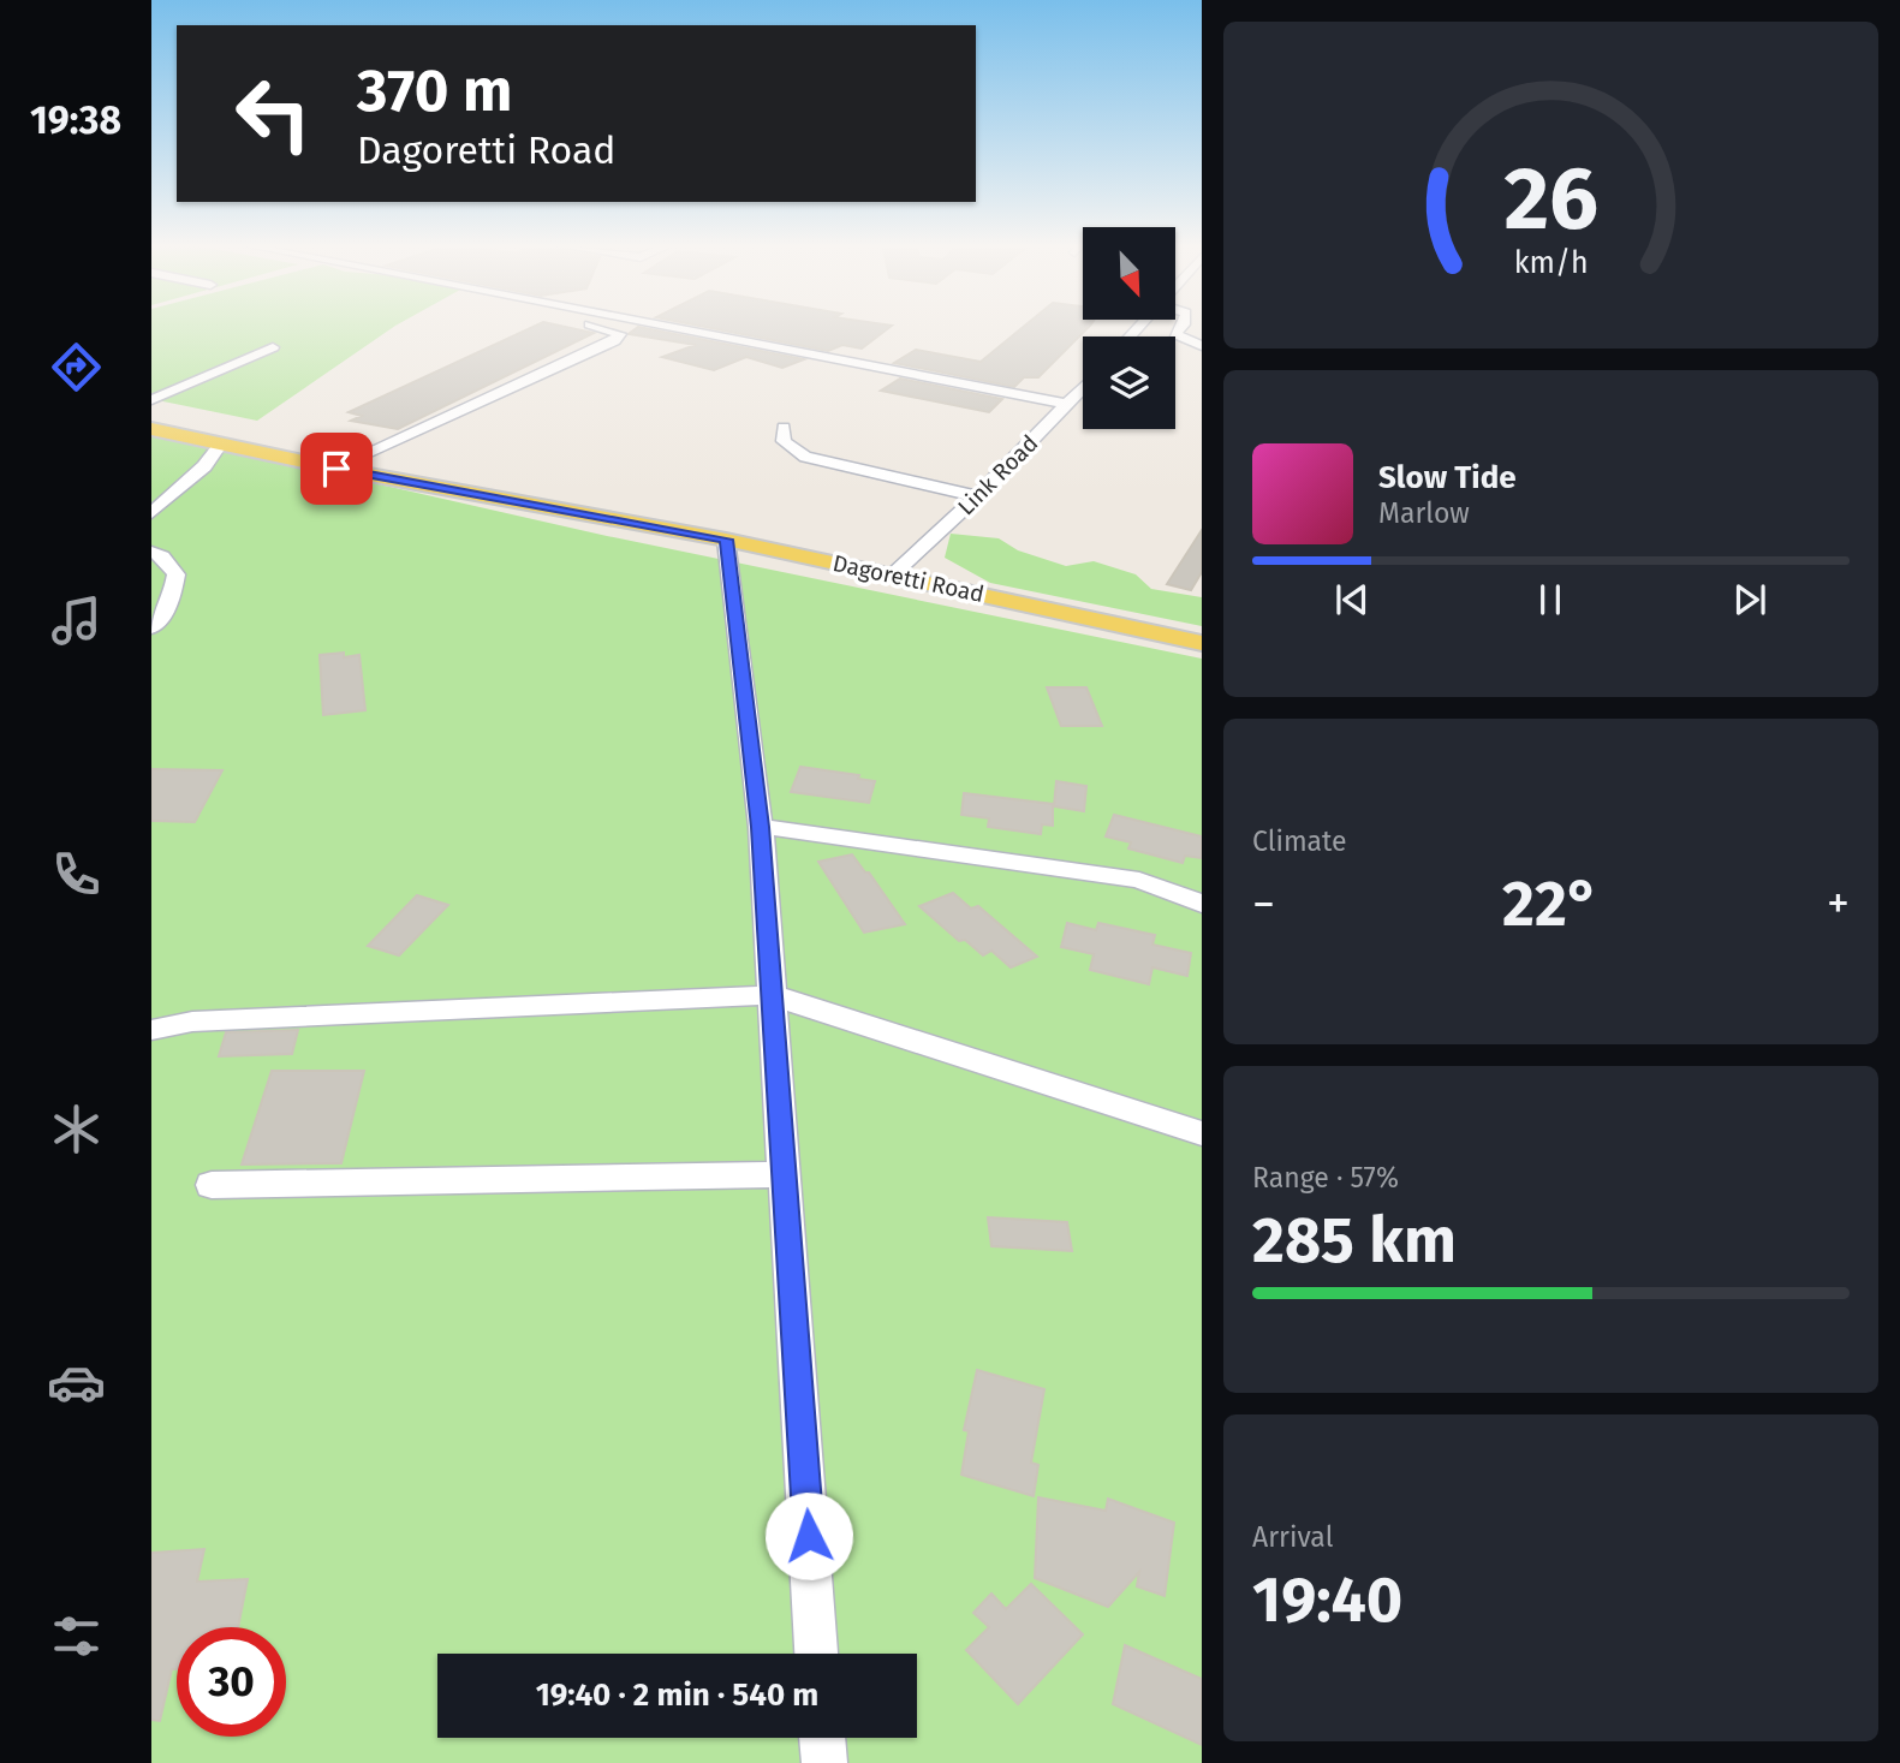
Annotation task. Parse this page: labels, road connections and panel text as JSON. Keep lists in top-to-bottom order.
{
  "streets": {
    "main road": ["Dagoretti Road"],
    "street": ["Link Road"]
  },
  "crossings": [
    ["Link Road", "Dagoretti Road"]
  ],
  "north": "bottom right",
  "page": {
    "tabs": "19:38",
    "turn": ["370 m", "Dagoretti Road"],
    "song": ["Slow Tide", "Marlow"],
    "tile": [
      "Climate",
      ["Range · 57%", "285 km"],
      ["Arrival", "19:40"]
    ],
    "heat": ["−", "22°", "+"],
    "limit": "30",
    "trip": "19:40 · 2 min · 540 m",
    "gauge": ["26", "km/h"]
  }
}
